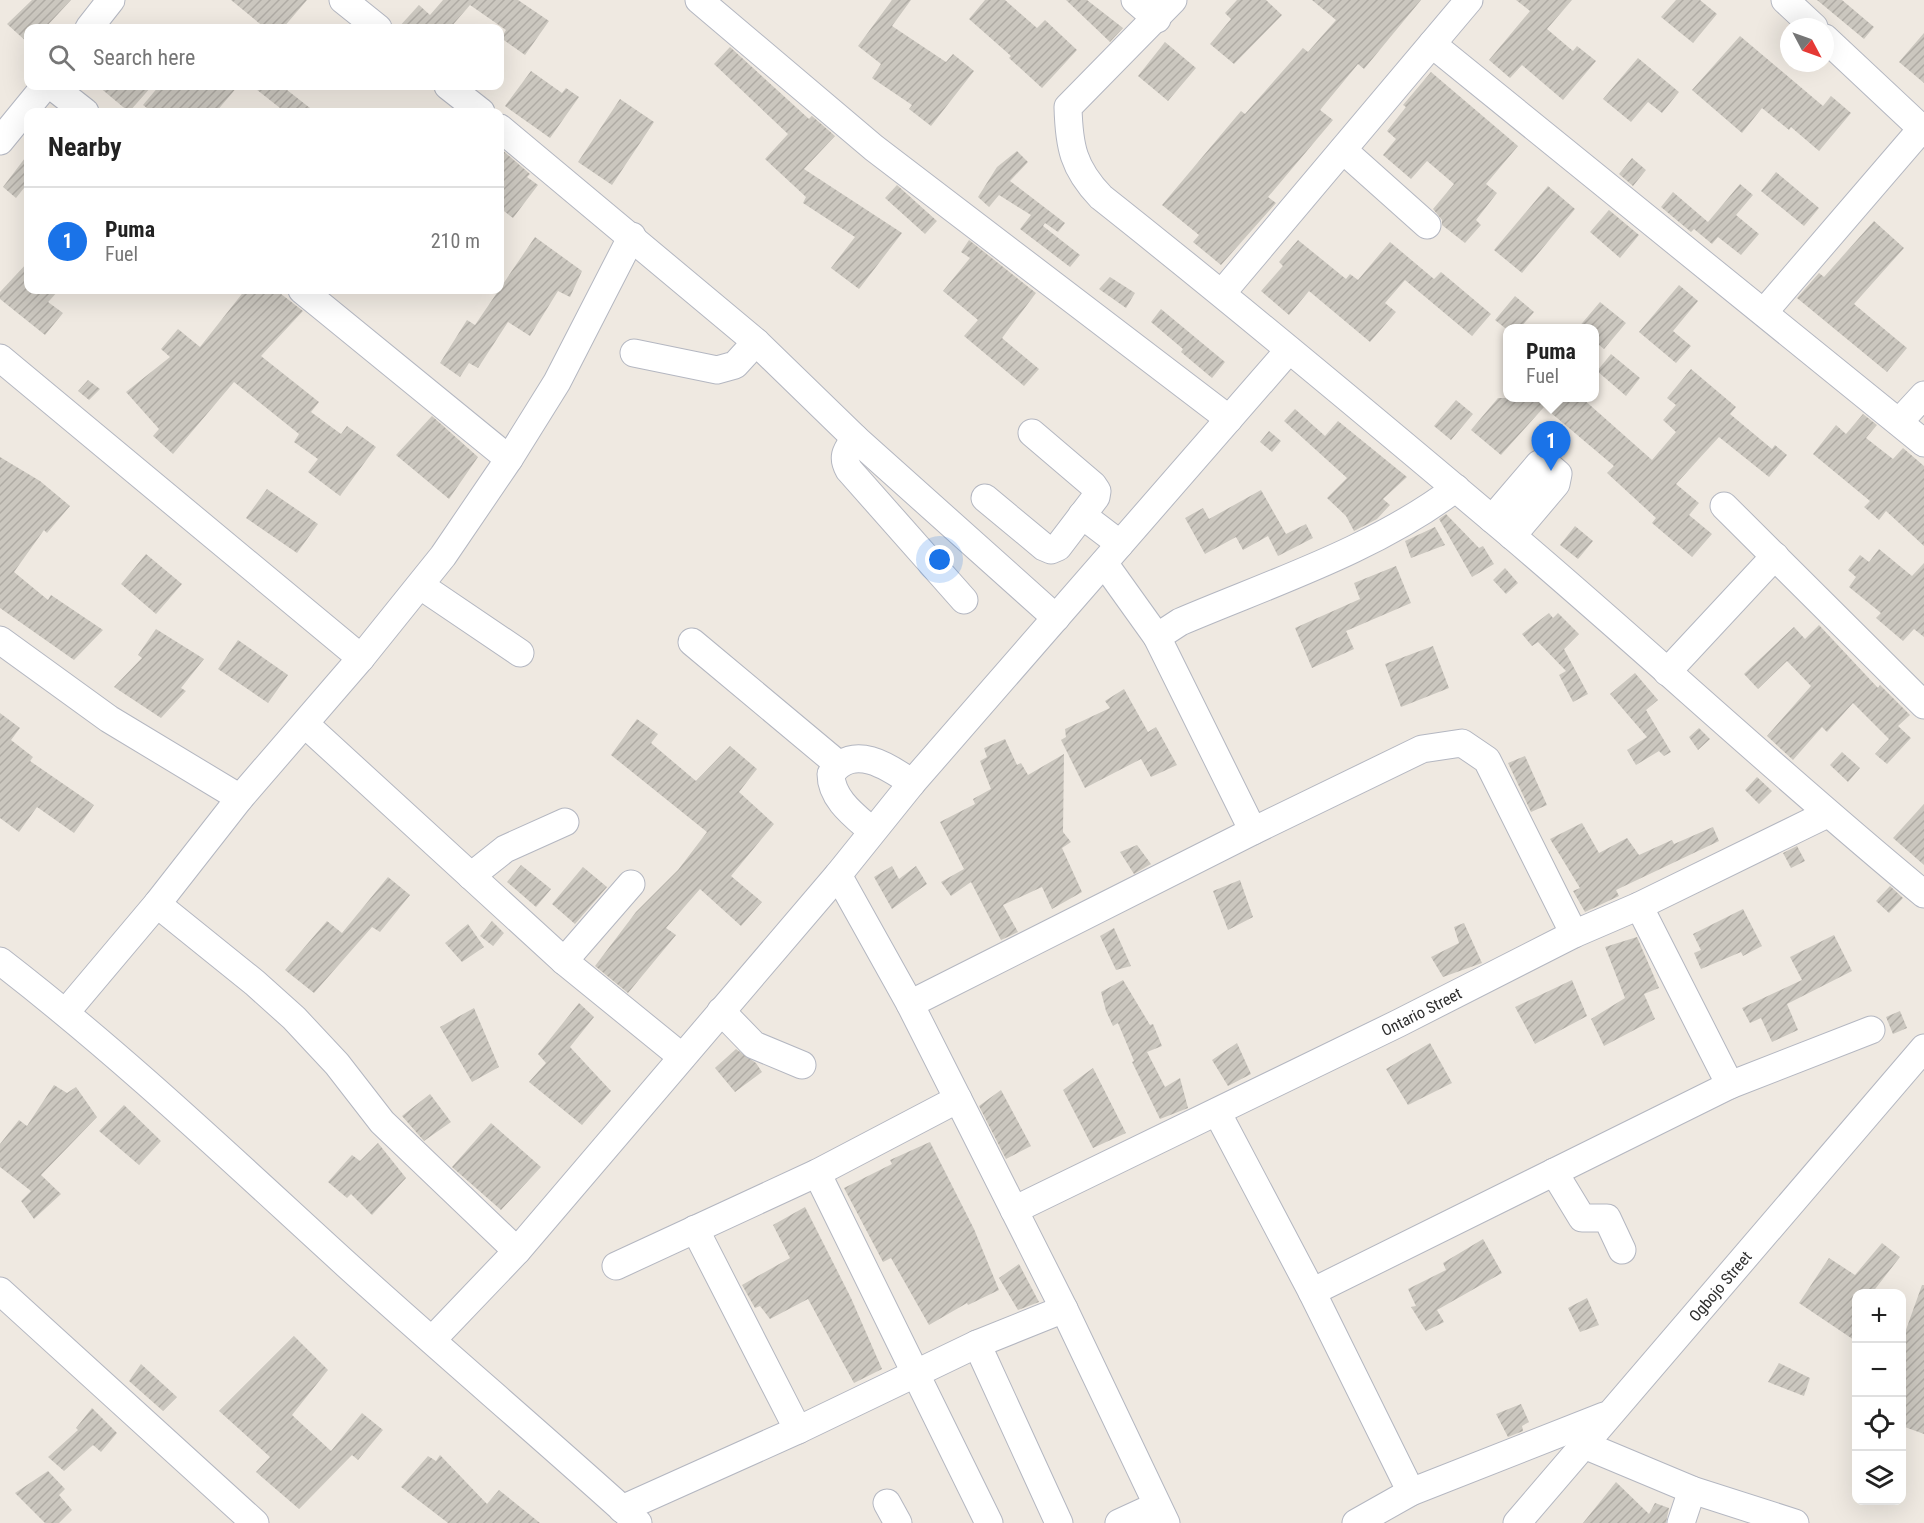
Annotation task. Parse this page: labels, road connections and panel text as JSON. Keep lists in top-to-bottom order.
{
  "streets": {
    "street": ["Ontario Street", "Ogbojo Street"]
  },
  "north": "bottom right",
  "page": {
    "search": "Search here",
    "heading": "Nearby",
    "list": [
      {
        "mark": "1",
        "name": "Puma",
        "note": "Fuel",
        "value": "210 m"
      }
    ],
    "popup": ["Puma", "Fuel"],
    "pins": "1",
    "map_buttons": ["+", "−"]
  }
}
